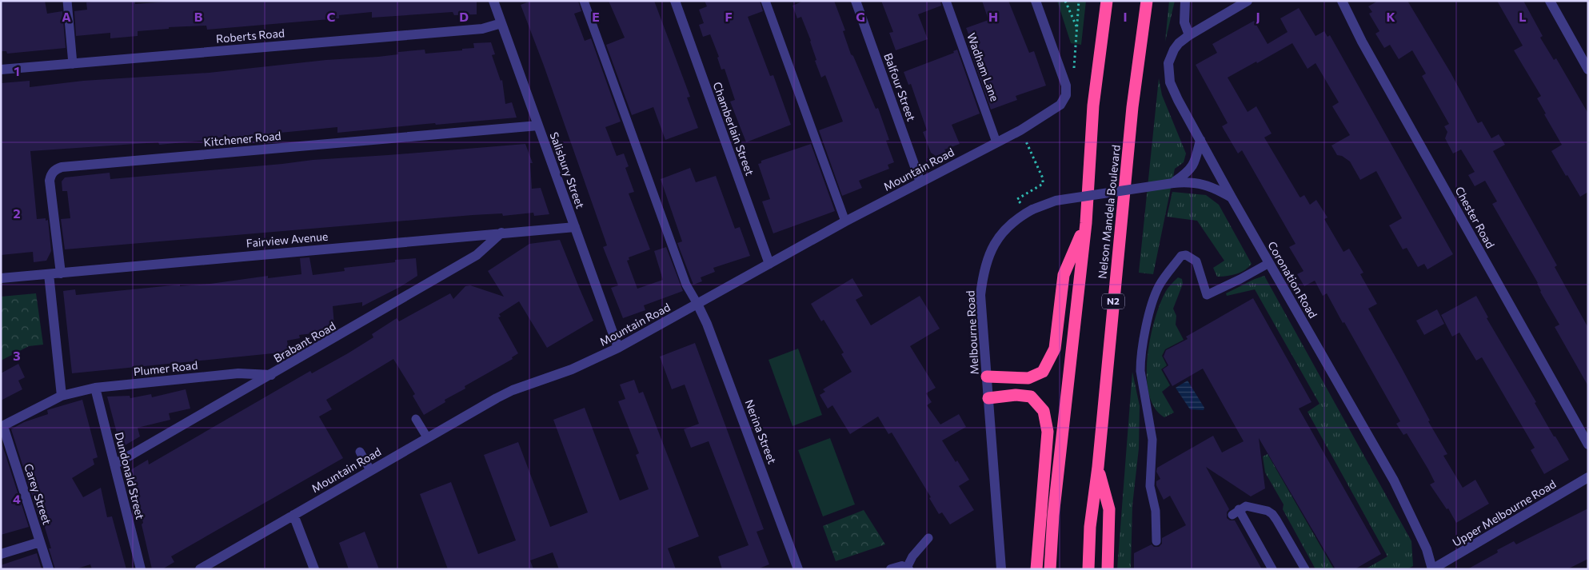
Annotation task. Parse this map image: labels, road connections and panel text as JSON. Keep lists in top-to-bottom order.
{
  "streets": {
    "highway": ["Nelson Mandela Boulevard", "N2"],
    "street": [
      "Roberts Road",
      "Balfour Street",
      "Chamberlain Street",
      "Kitchener Road",
      "Mountain Road",
      "Salisbury Street",
      "Chester Road",
      "Fairview Avenue",
      "Coronation Road",
      "Melbourne Road",
      "Brabant Road",
      "Plumer Road",
      "Nerina Street",
      "Dundonald Street",
      "Carey Street",
      "Upper Melbourne Road"
    ],
    "lane": ["Wadham Lane"]
  },
  "crossings": [
    ["Roberts Road", "Salisbury Street"],
    ["Wadham Lane", "Mountain Road"],
    ["Balfour Street", "Mountain Road"],
    ["Chamberlain Street", "Mountain Road"],
    ["Kitchener Road", "Salisbury Street"],
    ["Kitchener Road", "Fairview Avenue"],
    ["Mountain Road", "Salisbury Street"],
    ["Mountain Road", "Nerina Street"],
    ["Salisbury Street", "Fairview Avenue"],
    ["Fairview Avenue", "Brabant Road"],
    ["Coronation Road", "Melbourne Road"],
    ["Coronation Road", "Upper Melbourne Road"],
    ["Brabant Road", "Plumer Road"],
    ["Brabant Road", "Dundonald Street"],
    ["Plumer Road", "Dundonald Street"],
    ["Plumer Road", "Carey Street"]
  ],
  "grid": {
    "columns": [
      "A",
      "B",
      "C",
      "D",
      "E",
      "F",
      "G",
      "H",
      "I",
      "J",
      "K",
      "L"
    ],
    "rows": [
      "1",
      "2",
      "3",
      "4"
    ]
  }
}
